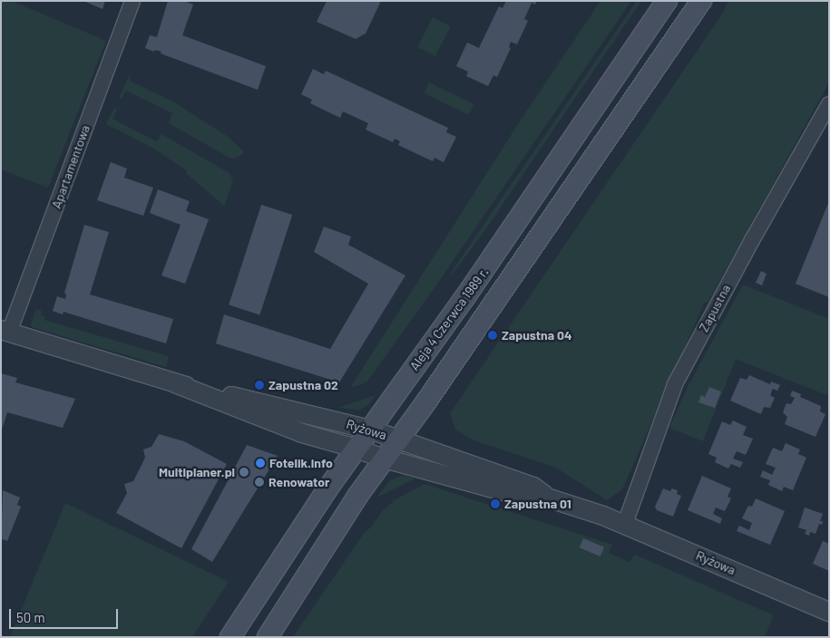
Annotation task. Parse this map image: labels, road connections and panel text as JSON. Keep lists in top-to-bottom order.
{
  "streets": {
    "main road": ["Aleja 4 Czerwca 1989 r."],
    "street": ["Apartamentowa", "Zapustna", "Ryżowa"]
  },
  "crossings": [
    ["Apartamentowa", "Ryżowa"],
    ["Zapustna", "Ryżowa"],
    ["Aleja 4 Czerwca 1989 r.", "Ryżowa"]
  ],
  "places": [
    "Zapustna 04",
    "Zapustna 02",
    "Fotelik.info",
    "Multiplaner.pl",
    "Renowator",
    "Zapustna 01"
  ],
  "scale_bar": "50 m"
}
